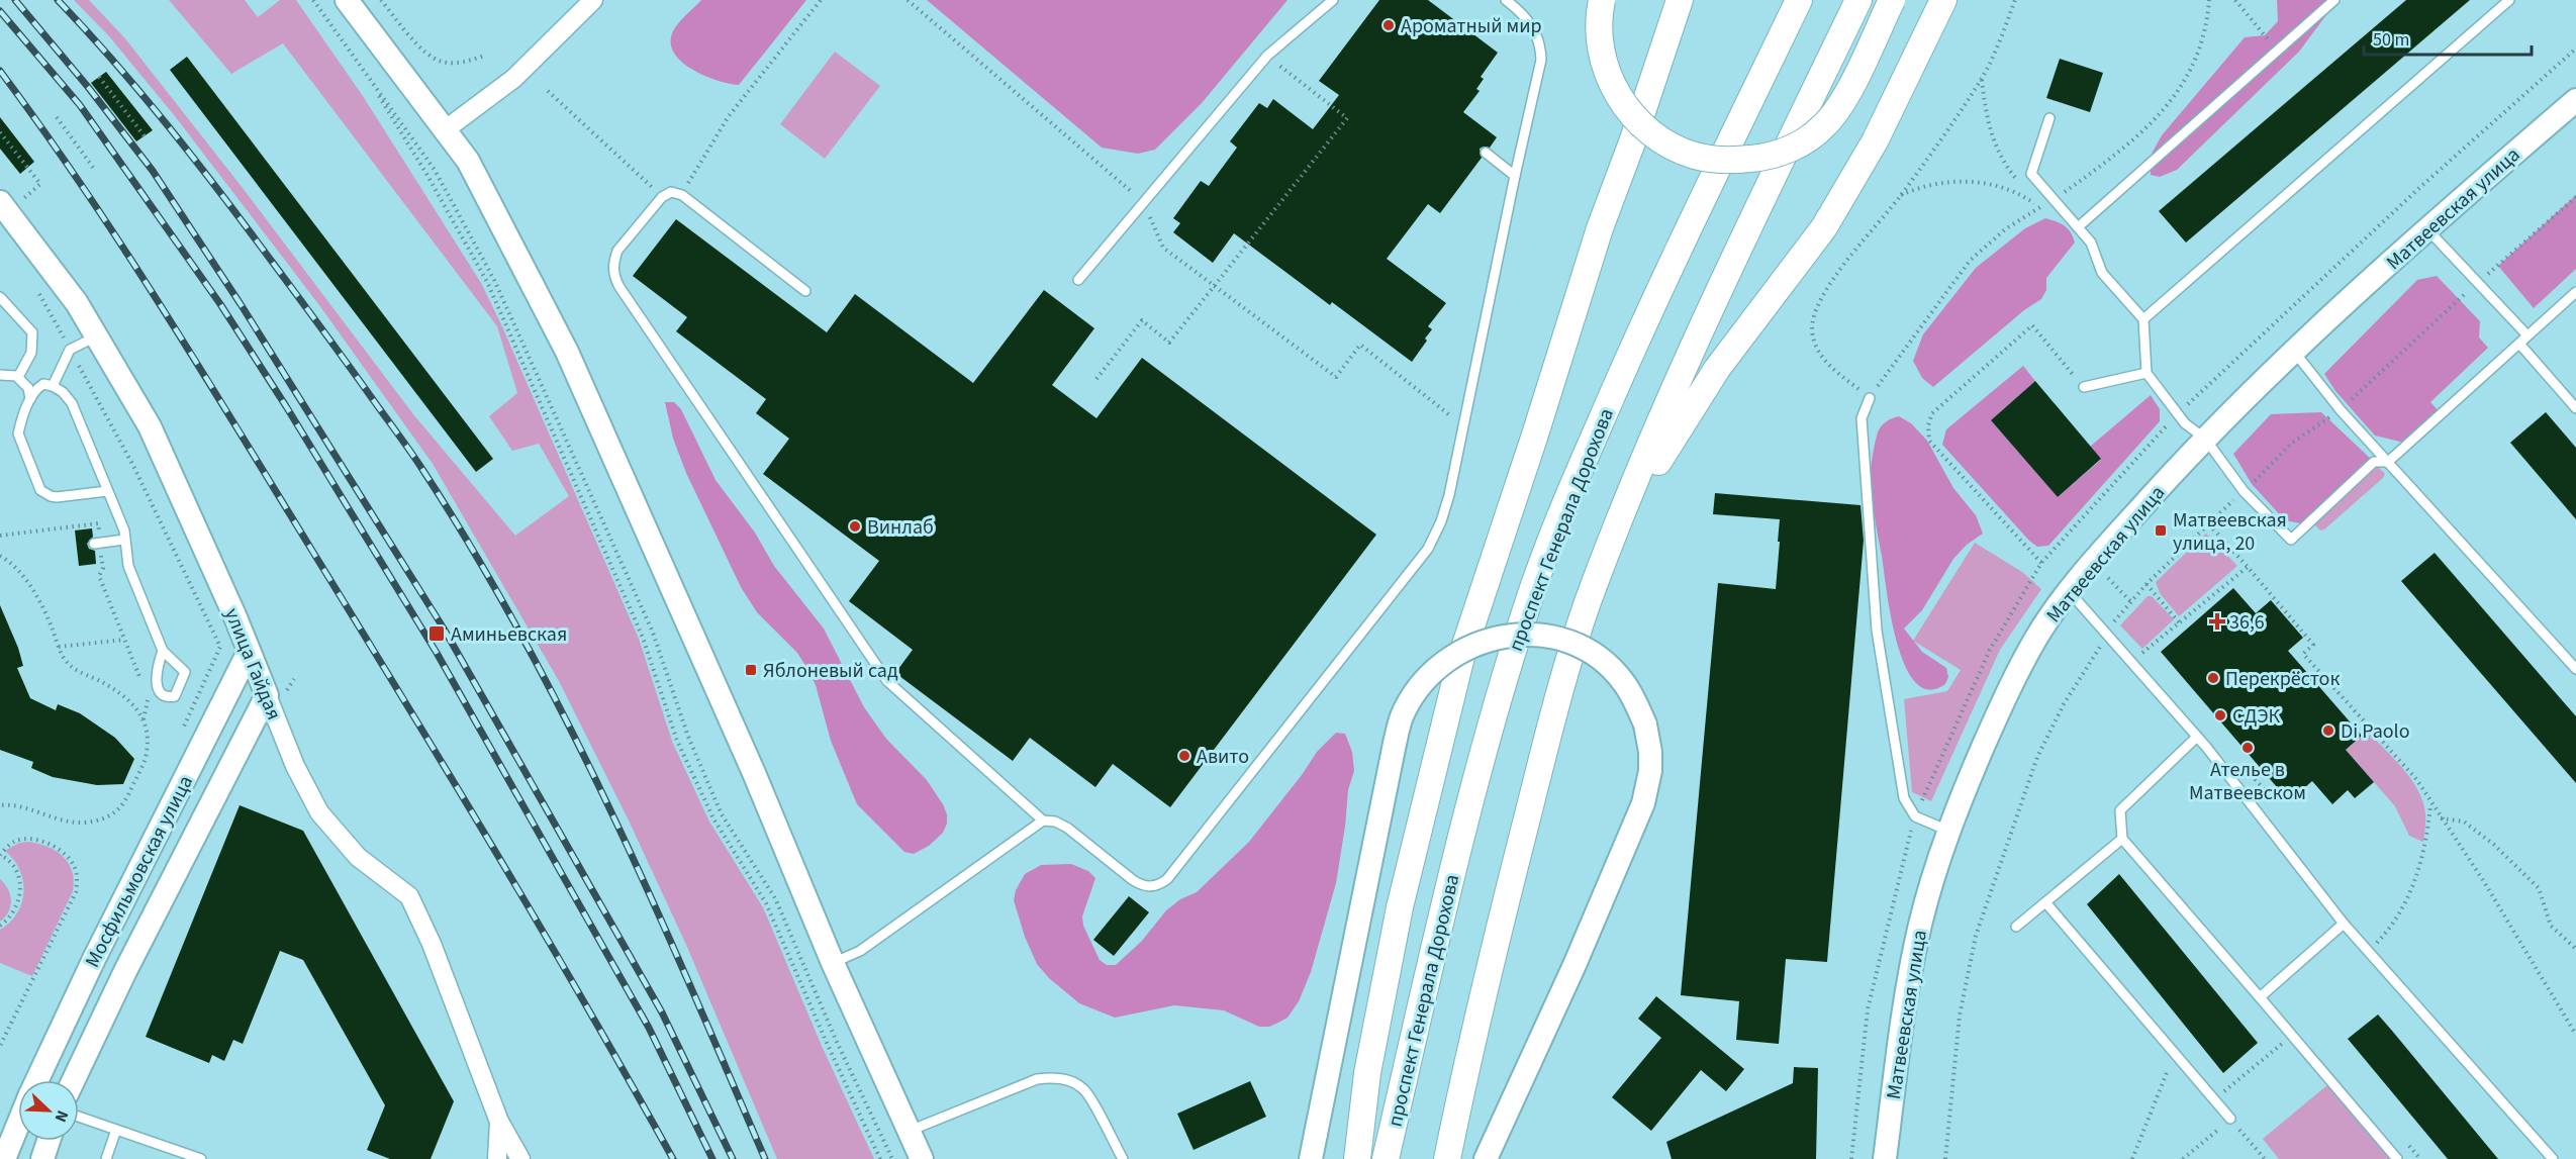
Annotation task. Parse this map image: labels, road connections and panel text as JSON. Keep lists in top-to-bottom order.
{
  "streets": {
    "main road": ["проспект Генерала Дорохова"],
    "street": ["Матвеевская улица", "улица Гайдая", "Мосфильмовская улица"]
  },
  "crossings": [
    ["улица Гайдая", "Мосфильмовская улица"]
  ],
  "places": {
    "other": [
      "Ароматный мир",
      "Винлаб",
      "Перекрёсток",
      "СДЭК",
      "Di Paolo",
      "Ателье в Матвеевском",
      "Авито"
    ],
    "transit": ["Матвеевская улица, 20", "Аминьевская", "Яблоневый сад"],
    "health": ["36,6"]
  },
  "scale_bar": "50 m",
  "north": "bottom right"
}
